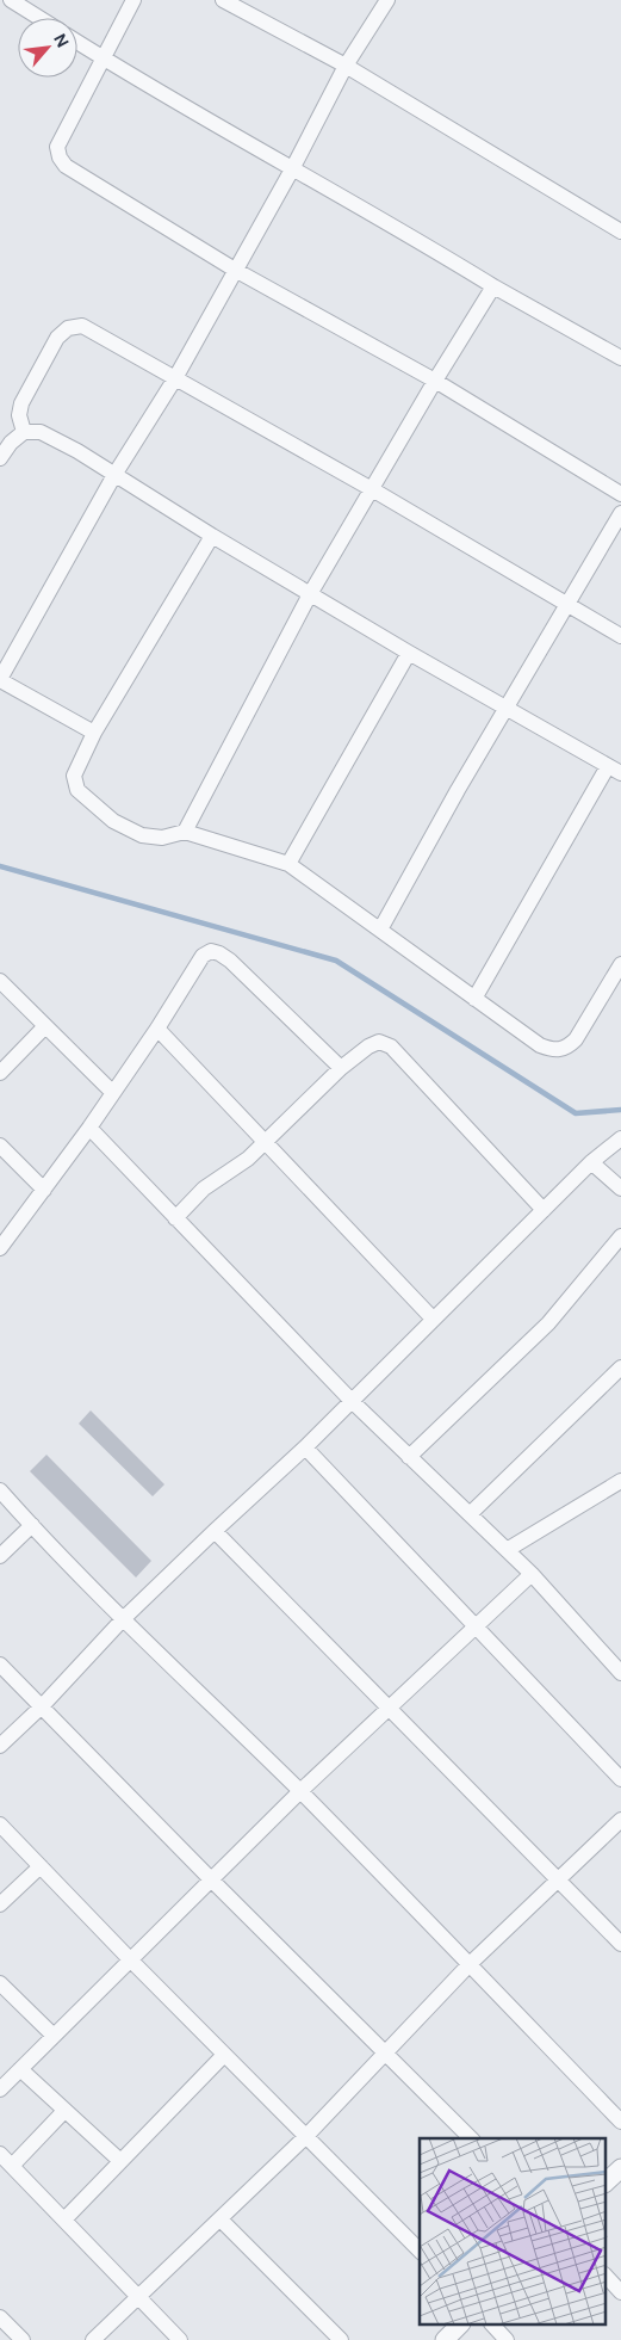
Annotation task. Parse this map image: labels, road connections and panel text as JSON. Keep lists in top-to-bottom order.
{
  "north": "top right"
}
